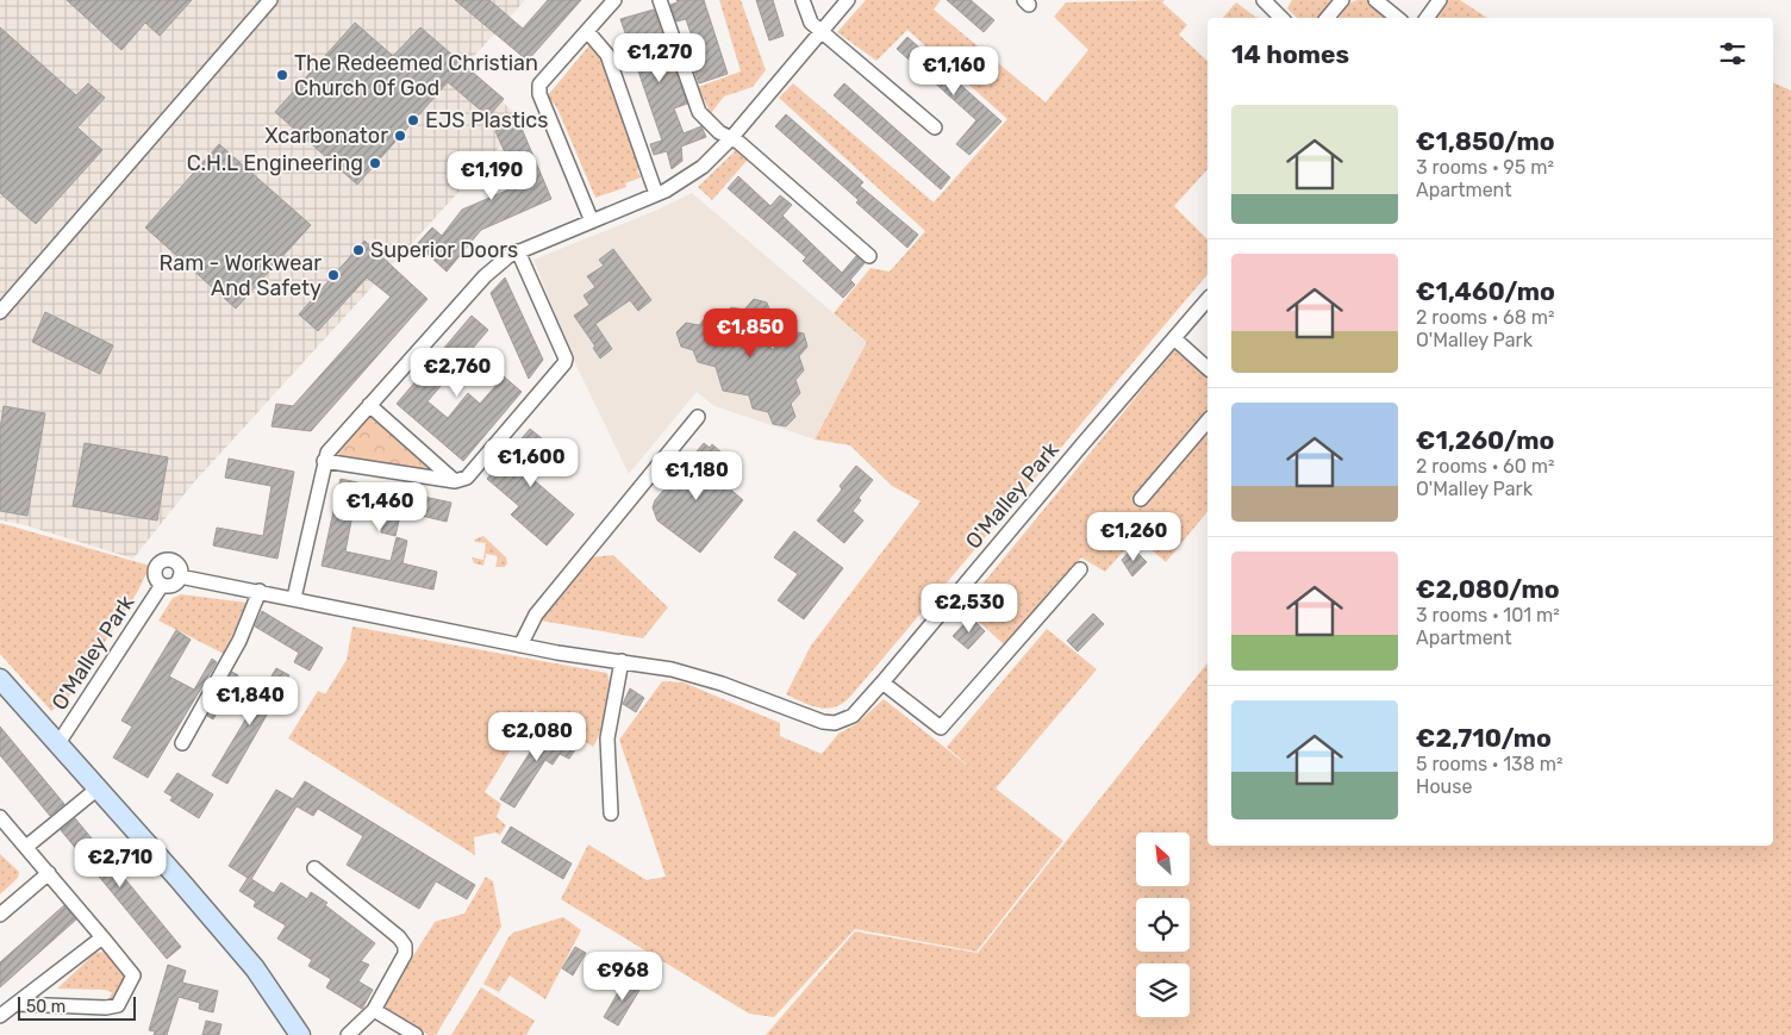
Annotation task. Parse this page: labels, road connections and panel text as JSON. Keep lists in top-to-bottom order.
{
  "streets": {
    "street": ["O'Malley Park"]
  },
  "places": [
    "The Redeemed Christian Church Of God",
    "EJS Plastics",
    "Xcarbonator",
    "C.H.L Engineering",
    "Superior Doors",
    "Ram - Workwear And Safety"
  ],
  "scale_bar": "50 m",
  "north": "top left",
  "page": {
    "heading": "14 homes",
    "price": [
      "€1,270",
      "€1,160",
      "€1,190",
      "€1,850",
      "€2,760",
      "€1,600",
      "€1,180",
      "€1,460",
      "€1,260",
      "€2,530",
      "€1,840",
      "€2,080",
      "€2,710",
      "€968"
    ],
    "list": [
      {
        "name": "€1,850/mo",
        "note": "3 rooms · 95 m² · Apartment"
      },
      {
        "name": "€1,460/mo",
        "note": "2 rooms · 68 m² · O'Malley Park"
      },
      {
        "name": "€1,260/mo",
        "note": "2 rooms · 60 m² · O'Malley Park"
      },
      {
        "name": "€2,080/mo",
        "note": "3 rooms · 101 m² · Apartment"
      },
      {
        "name": "€2,710/mo",
        "note": "5 rooms · 138 m² · House"
      }
    ],
    "scale": "50 m"
  }
}
